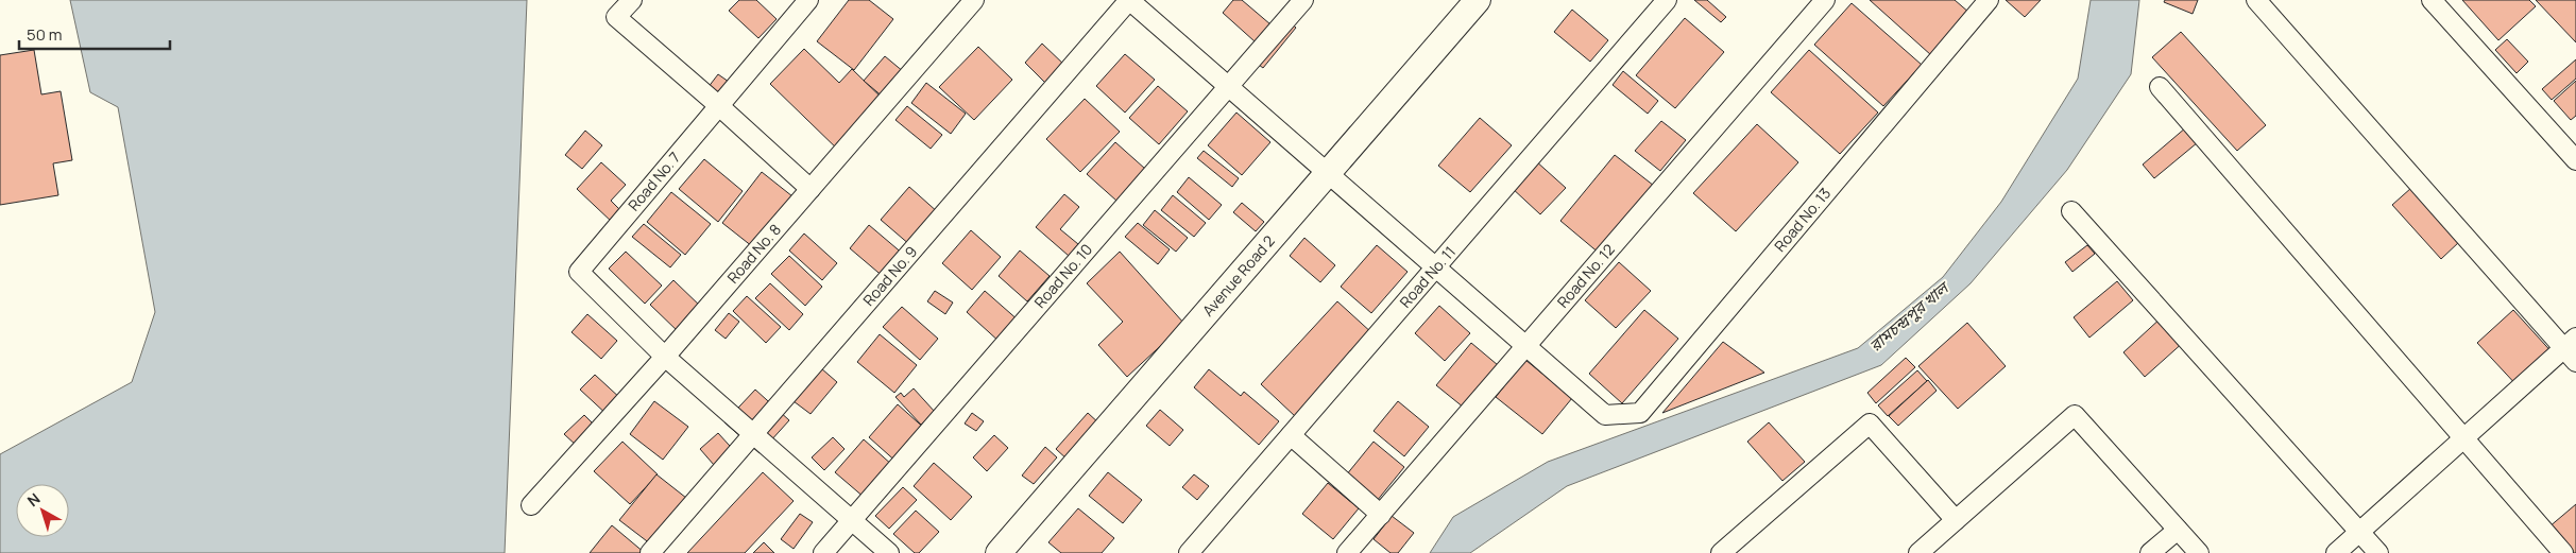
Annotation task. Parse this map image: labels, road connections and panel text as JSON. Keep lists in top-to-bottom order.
{
  "streets": {
    "street": [
      "Road No. 7",
      "Road No. 13",
      "Road No. 8",
      "Road No. 9",
      "Road No. 10",
      "Avenue Road 2",
      "Road No. 12",
      "Road No. 11"
    ]
  },
  "crossings": [
    ["Road No. 7", "Road No. 8"],
    ["Road No. 13", "Road No. 12"]
  ],
  "water": ["রামচন্দ্রপুর খাল"],
  "scale_bar": "50 m",
  "north": "top left"
}
